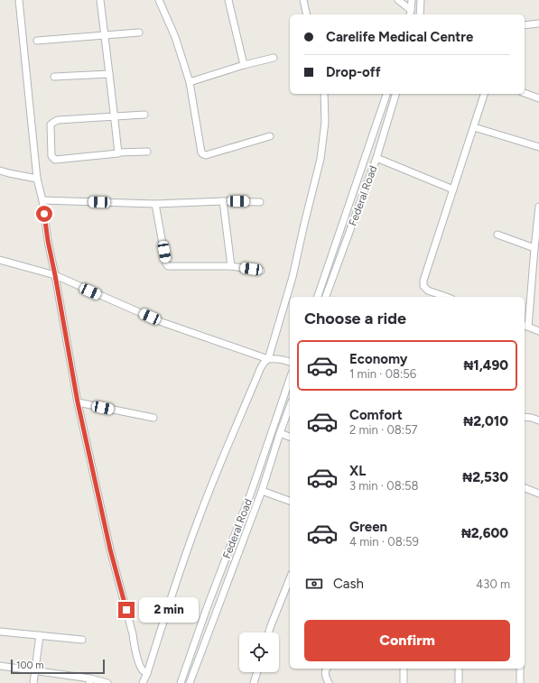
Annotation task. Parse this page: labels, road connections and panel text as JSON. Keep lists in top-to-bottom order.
{
  "streets": {
    "street": ["Federal Road"]
  },
  "scale_bar": "100 m",
  "page": {
    "banner": ["Carelife Medical Centre", "Drop-off"],
    "heading": "Choose a ride",
    "list": [
      {
        "name": "Economy",
        "note": "1 min · 08:56",
        "value": "₦1,490"
      },
      {
        "name": "Comfort",
        "note": "2 min · 08:57",
        "value": "₦2,010"
      },
      {
        "name": "XL",
        "note": "3 min · 08:58",
        "value": "₦2,530"
      },
      {
        "name": "Green",
        "note": "4 min · 08:59",
        "value": "₦2,600"
      }
    ],
    "pay": ["Cash", "430 m"],
    "bubble": "2 min",
    "buttons": "Confirm",
    "scale": "100 m"
  }
}
